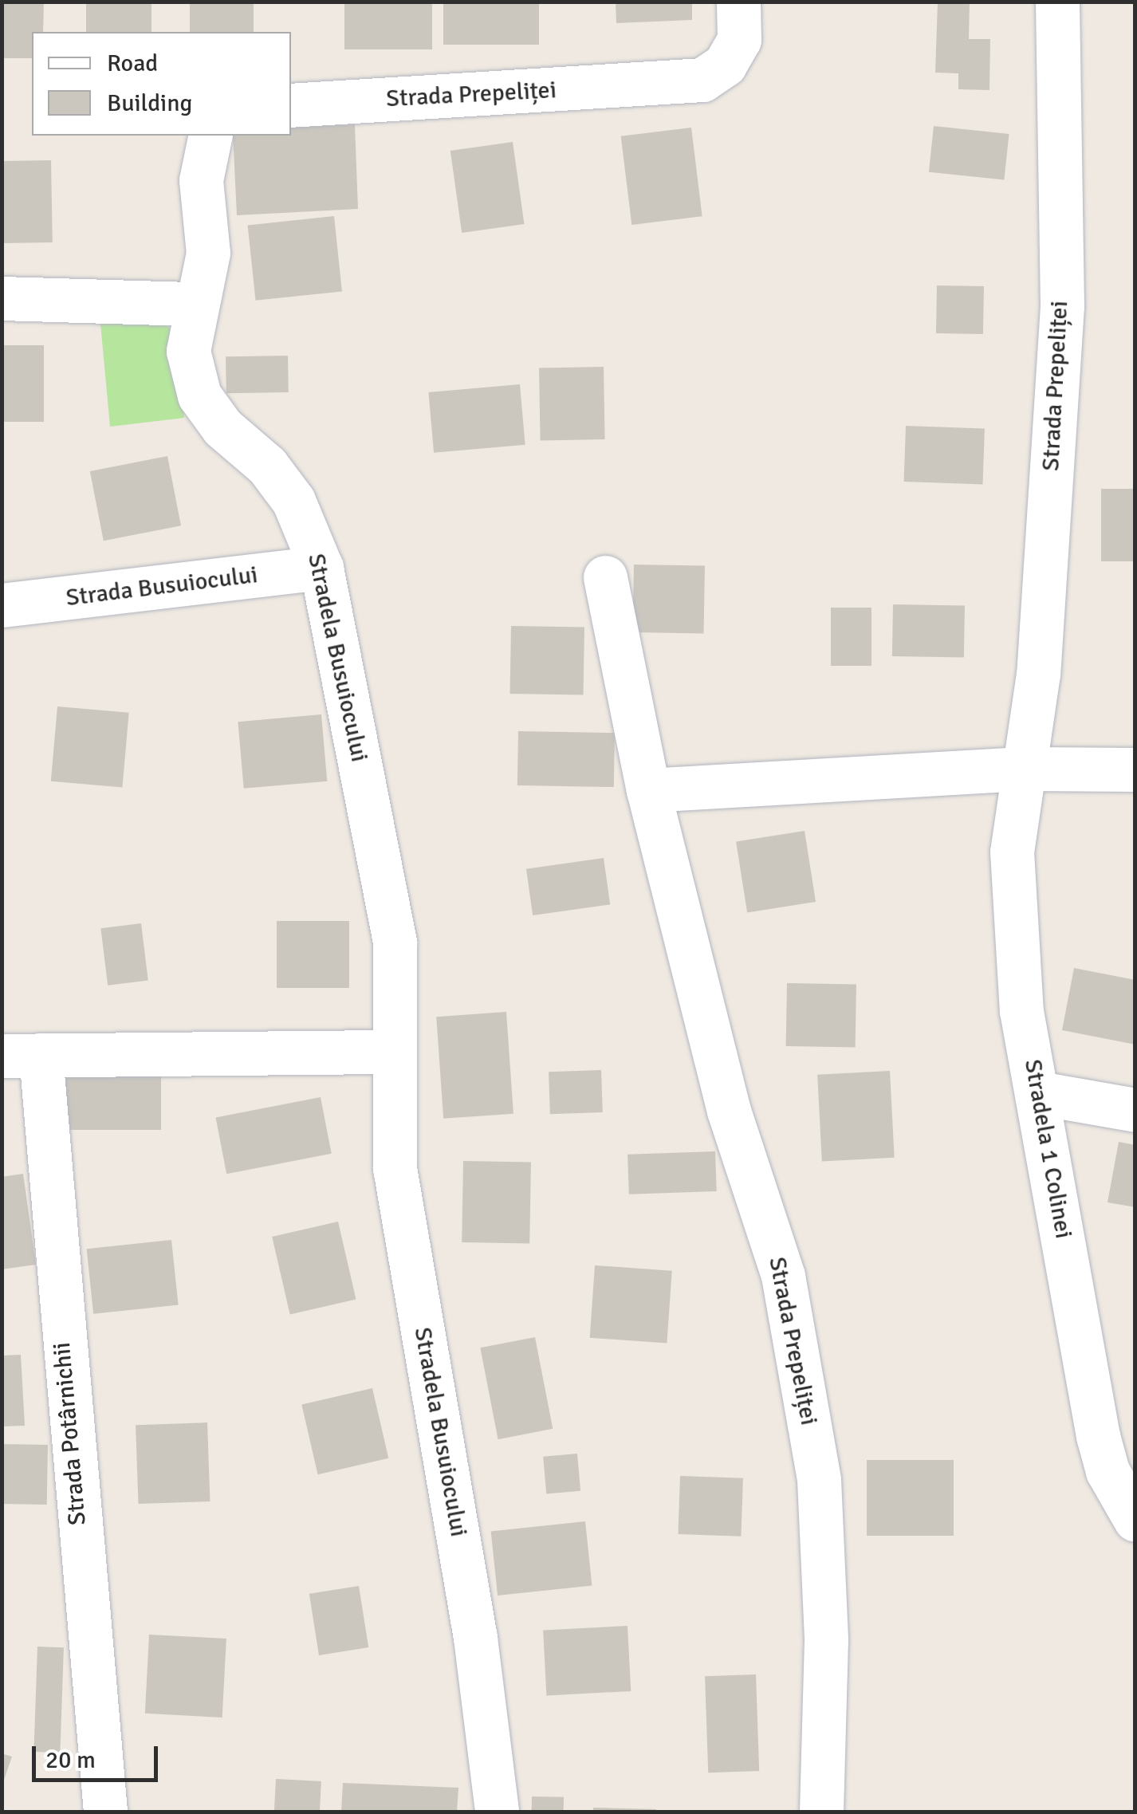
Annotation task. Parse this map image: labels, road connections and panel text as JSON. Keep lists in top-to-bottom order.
{
  "streets": {
    "street": [
      "Strada Prepeliței",
      "Strada Busuiocului",
      "Stradela Busuiocului",
      "Stradela 1 Colinei",
      "Strada Potârnichii"
    ]
  },
  "crossings": [
    ["Strada Prepeliței", "Stradela 1 Colinei"],
    ["Strada Busuiocului", "Stradela Busuiocului"]
  ],
  "legend": ["Road", "Building"],
  "scale_bar": "20 m"
}
